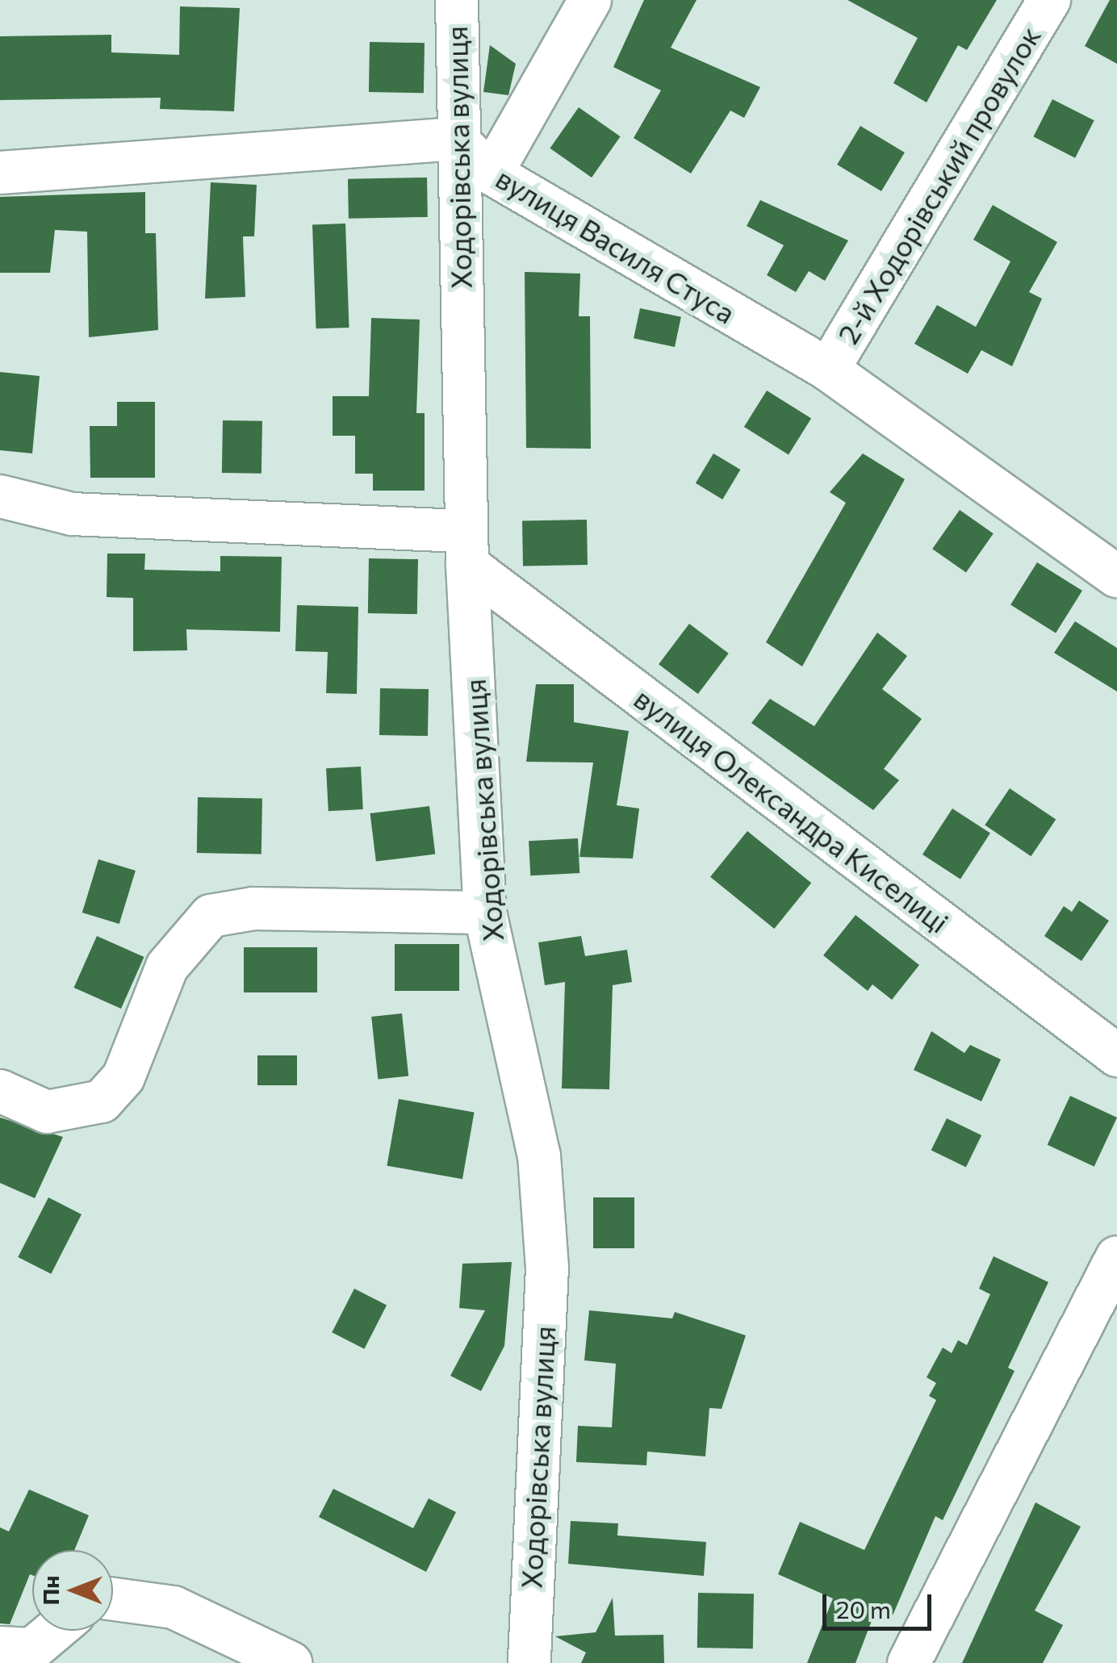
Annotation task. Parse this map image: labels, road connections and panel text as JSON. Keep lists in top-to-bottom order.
{
  "streets": {
    "street": [
      "Ходорівська вулиця",
      "2-й Ходорівський провулок",
      "вулиця Василя Стуса",
      "вулиця Олександра Киселиці"
    ]
  },
  "crossings": [
    ["Ходорівська вулиця", "вулиця Василя Стуса"],
    ["Ходорівська вулиця", "вулиця Олександра Киселиці"],
    ["2-й Ходорівський провулок", "вулиця Василя Стуса"]
  ],
  "scale_bar": "20 m",
  "north": "left"
}
